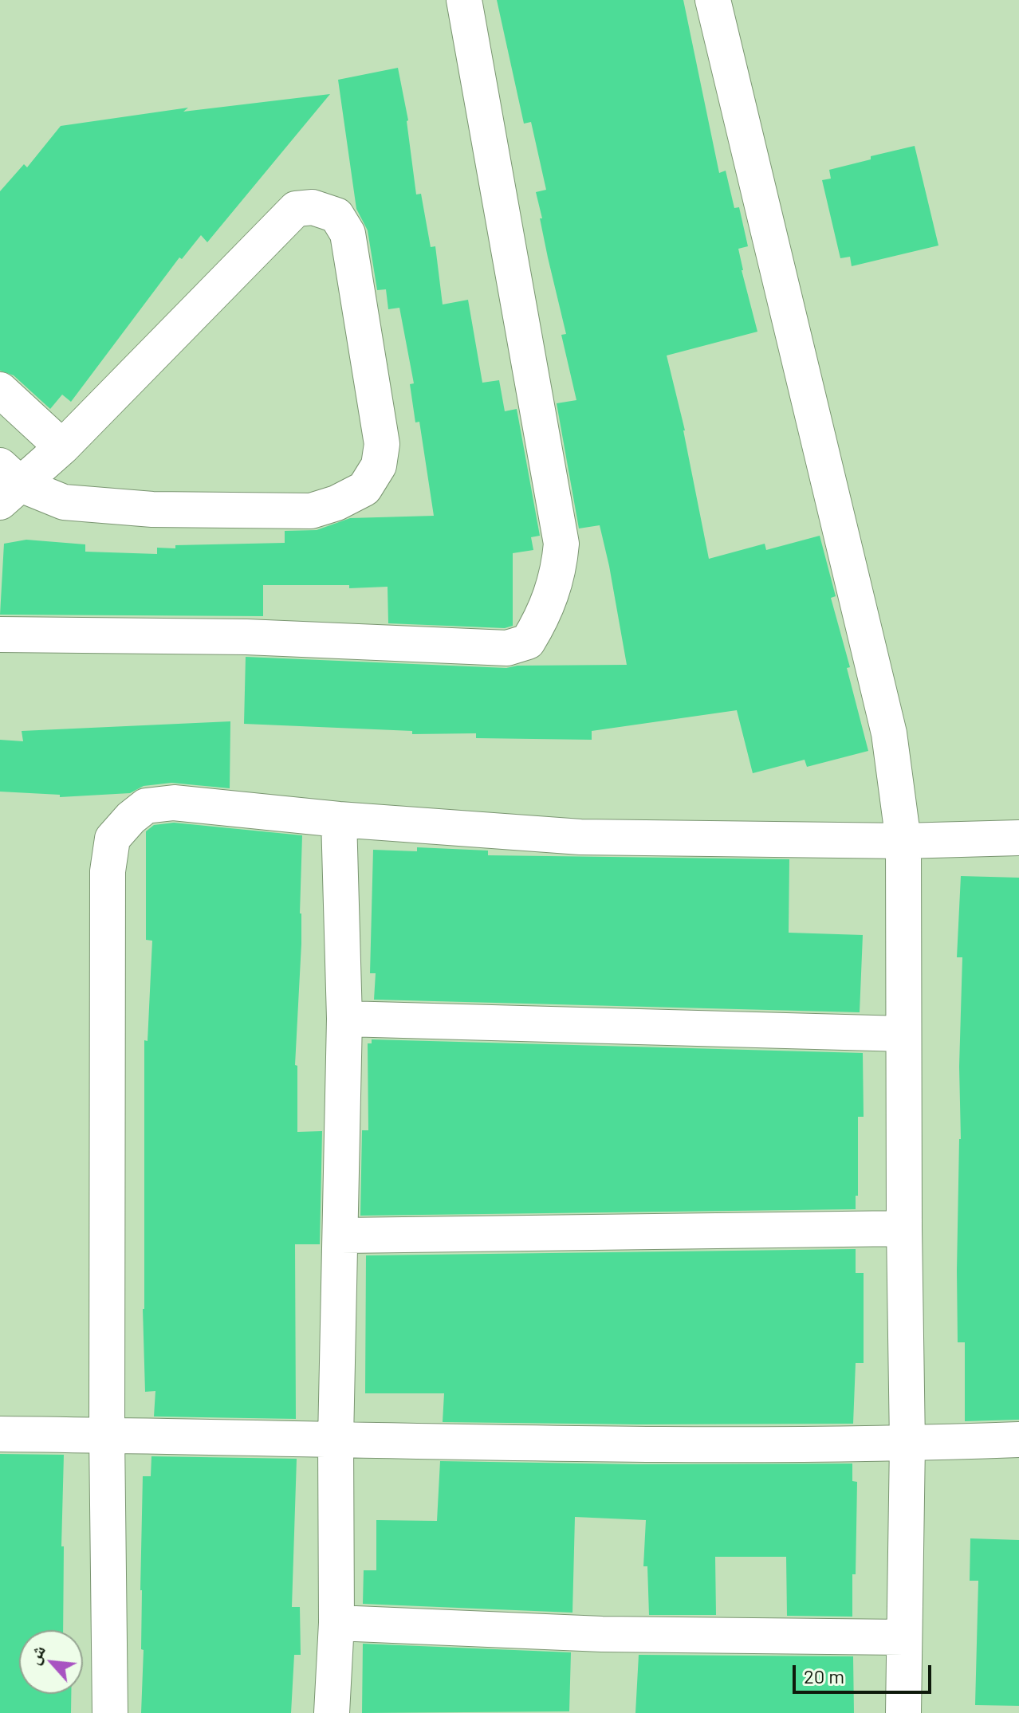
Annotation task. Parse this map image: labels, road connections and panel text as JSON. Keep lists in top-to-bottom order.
{
  "scale_bar": "20 m",
  "north": "top left"
}
